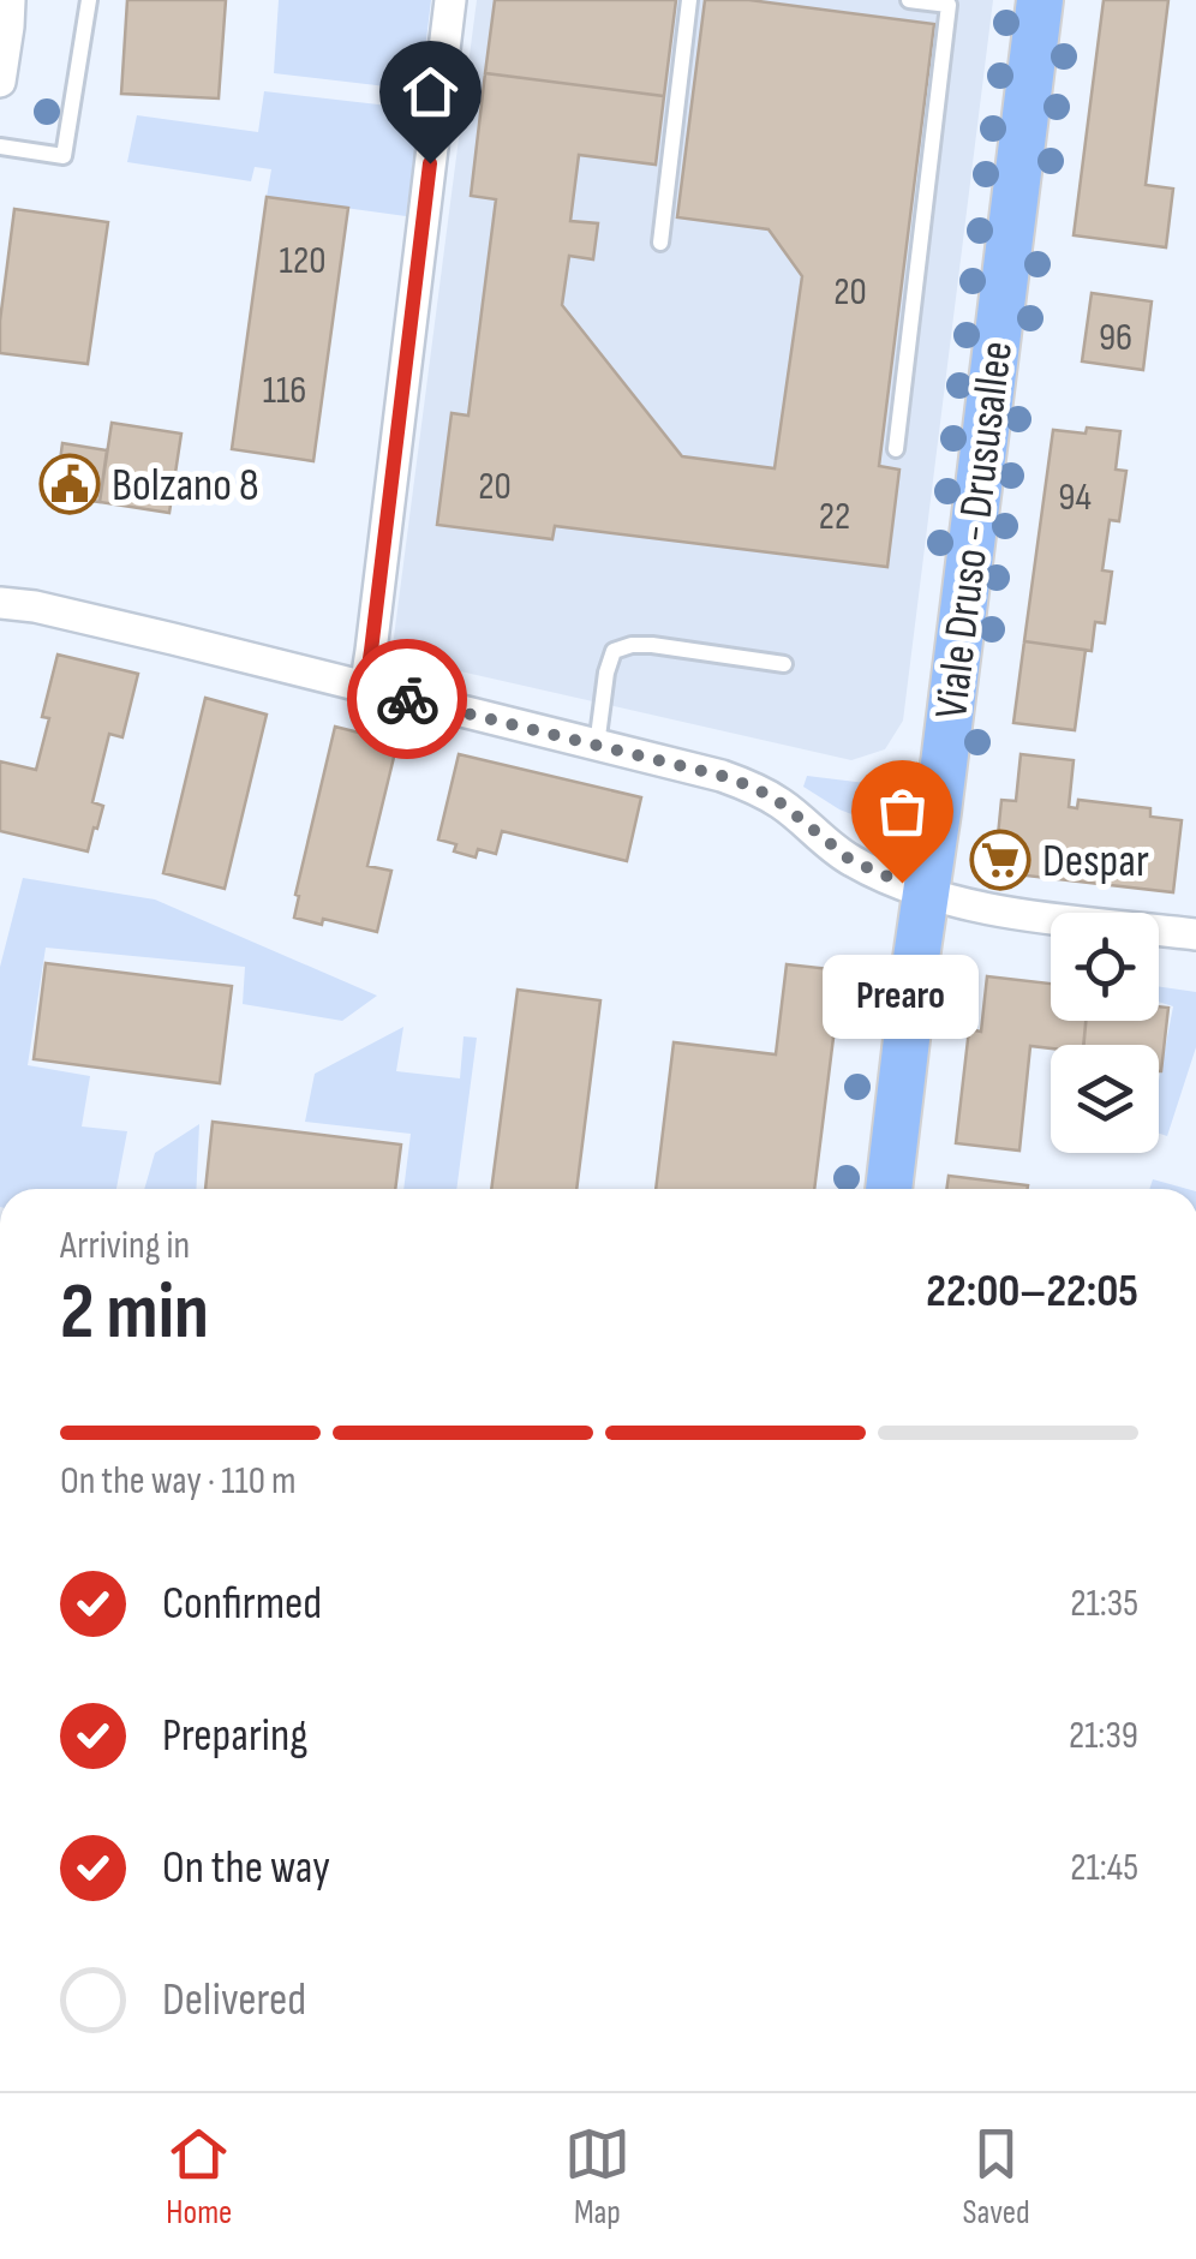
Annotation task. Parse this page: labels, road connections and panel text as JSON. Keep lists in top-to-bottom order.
{
  "streets": {
    "main road": ["Viale Druso - Drususallee"]
  },
  "places": {
    "public building": ["Bolzano 8"],
    "supermarket": ["Despar"],
    "other": ["Prearo"]
  },
  "house_numbers": [
    "120",
    "20",
    "96",
    "116",
    "20",
    "94",
    "22"
  ],
  "page": {
    "bubble": "Prearo",
    "heading": ["2 min", "Arriving in", "22:00–22:05"],
    "bar": "On the way · 110 m",
    "list": [
      ["Confirmed", "21:35"],
      ["Preparing", "21:39"],
      ["On the way", "21:45"],
      "Delivered"
    ],
    "tabs": ["Home", "Map", "Saved"]
  }
}
